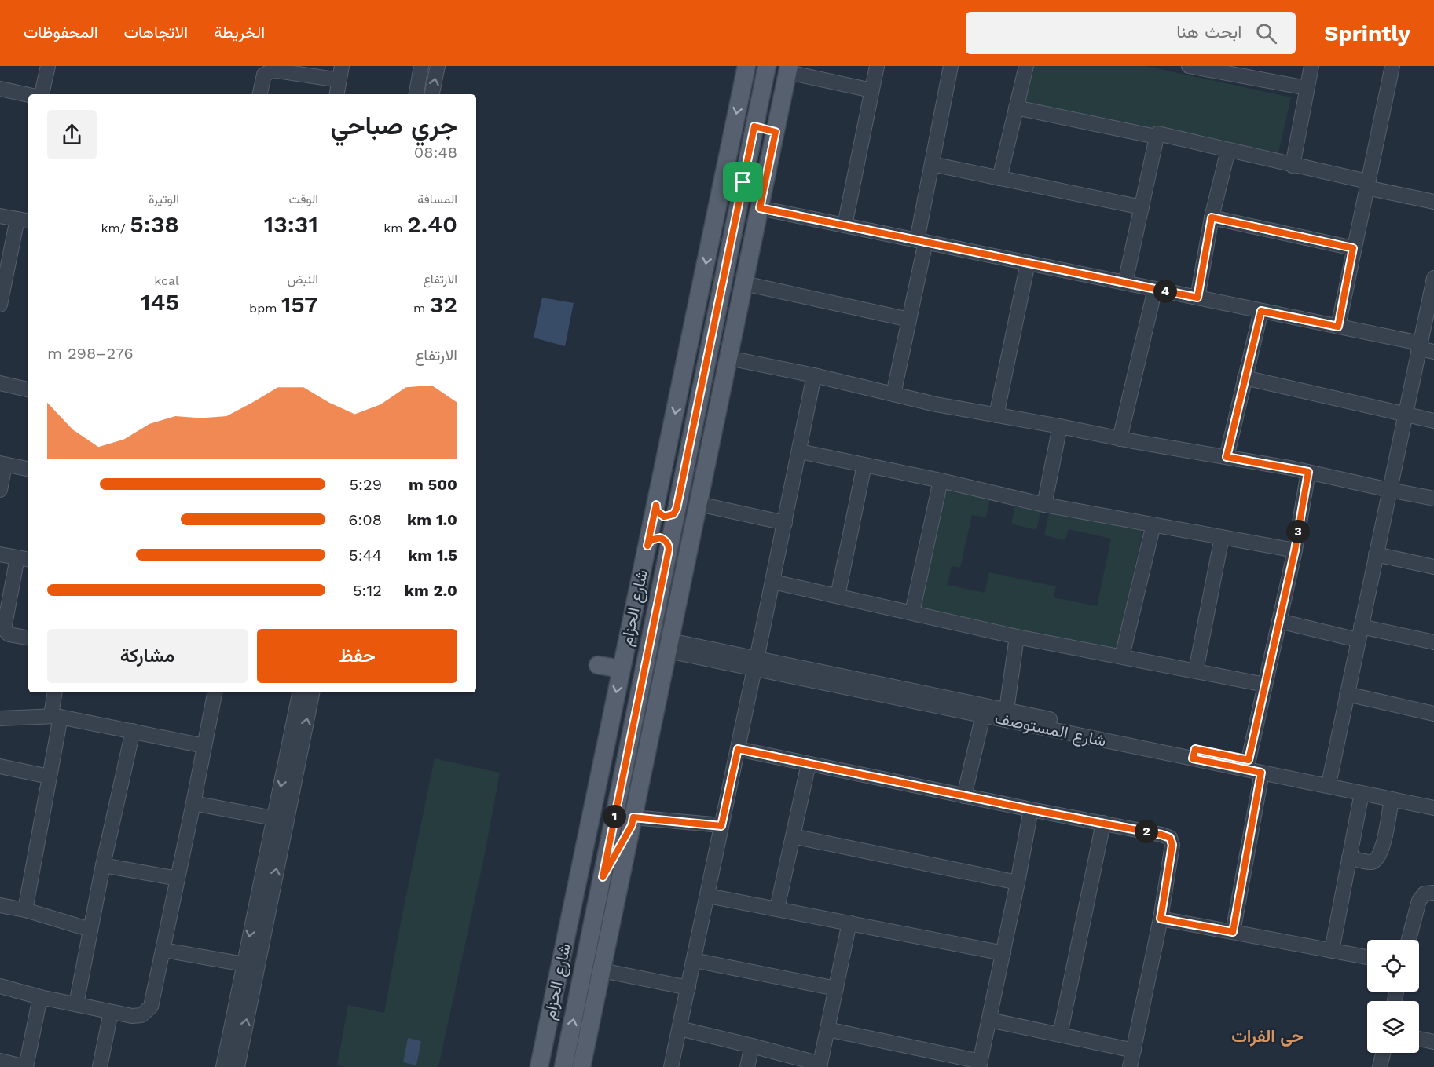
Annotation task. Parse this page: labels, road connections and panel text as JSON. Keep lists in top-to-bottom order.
{
  "streets": {
    "main road": ["شارع الحزام"],
    "street": ["شارع المستوصف"]
  },
  "districts": ["حی الفرات"],
  "page": {
    "header": "Sprintly",
    "search": "ابحث هنا",
    "nav": ["الخريطة", "الاتجاهات", "المحفوظات"],
    "heading": ["جري صباحي", "08:48"],
    "stats": [
      ["المسافة", "2.40 km"],
      ["الوقت", "13:31"],
      ["الوتيرة", "5:38 /km"],
      ["الارتفاع", "32 m"],
      ["النبض", "157 bpm"],
      ["kcal", "145"]
    ],
    "pins": [
      "4",
      "3",
      "1",
      "2"
    ],
    "chart": ["الارتفاع", "276–298 m"],
    "list": [
      {
        "name": "500 m",
        "note": "5:29"
      },
      {
        "name": "1.0 km",
        "note": "6:08"
      },
      {
        "name": "1.5 km",
        "note": "5:44"
      },
      {
        "name": "2.0 km",
        "note": "5:12"
      }
    ],
    "buttons": ["حفظ", "مشاركة"]
  }
}
